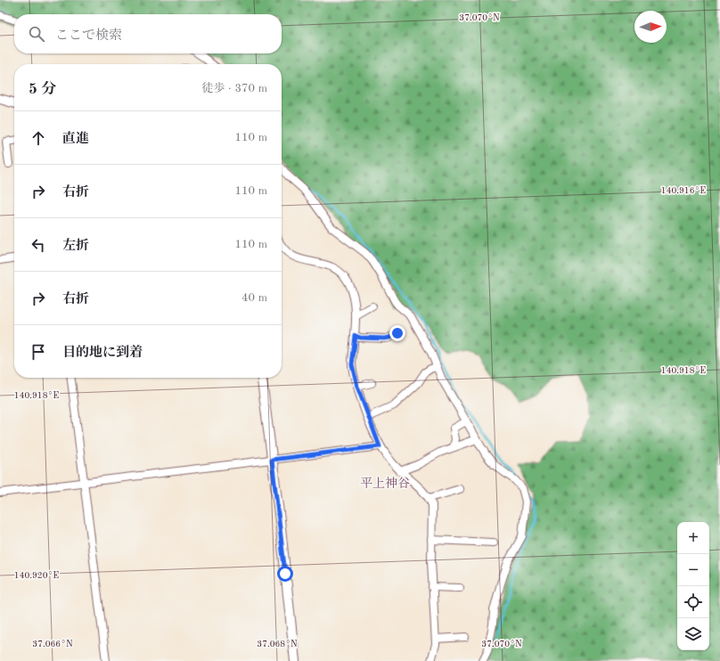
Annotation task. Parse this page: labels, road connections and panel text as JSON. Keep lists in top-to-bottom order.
{
  "districts": ["平上神谷"],
  "north": "right",
  "page": {
    "search": "ここで検索",
    "heading": ["5 分", "徒歩 · 370 m"],
    "list": [
      ["直進", "110 m"],
      ["右折", "110 m"],
      ["左折", "110 m"],
      ["右折", "40 m"],
      "目的地に到着"
    ],
    "map_buttons": ["+", "−"]
  },
  "coordinates": [
    "37.070°N",
    "140.916°E",
    "140.918°E",
    "140.920°E",
    "37.066°N",
    "37.068°N"
  ]
}
